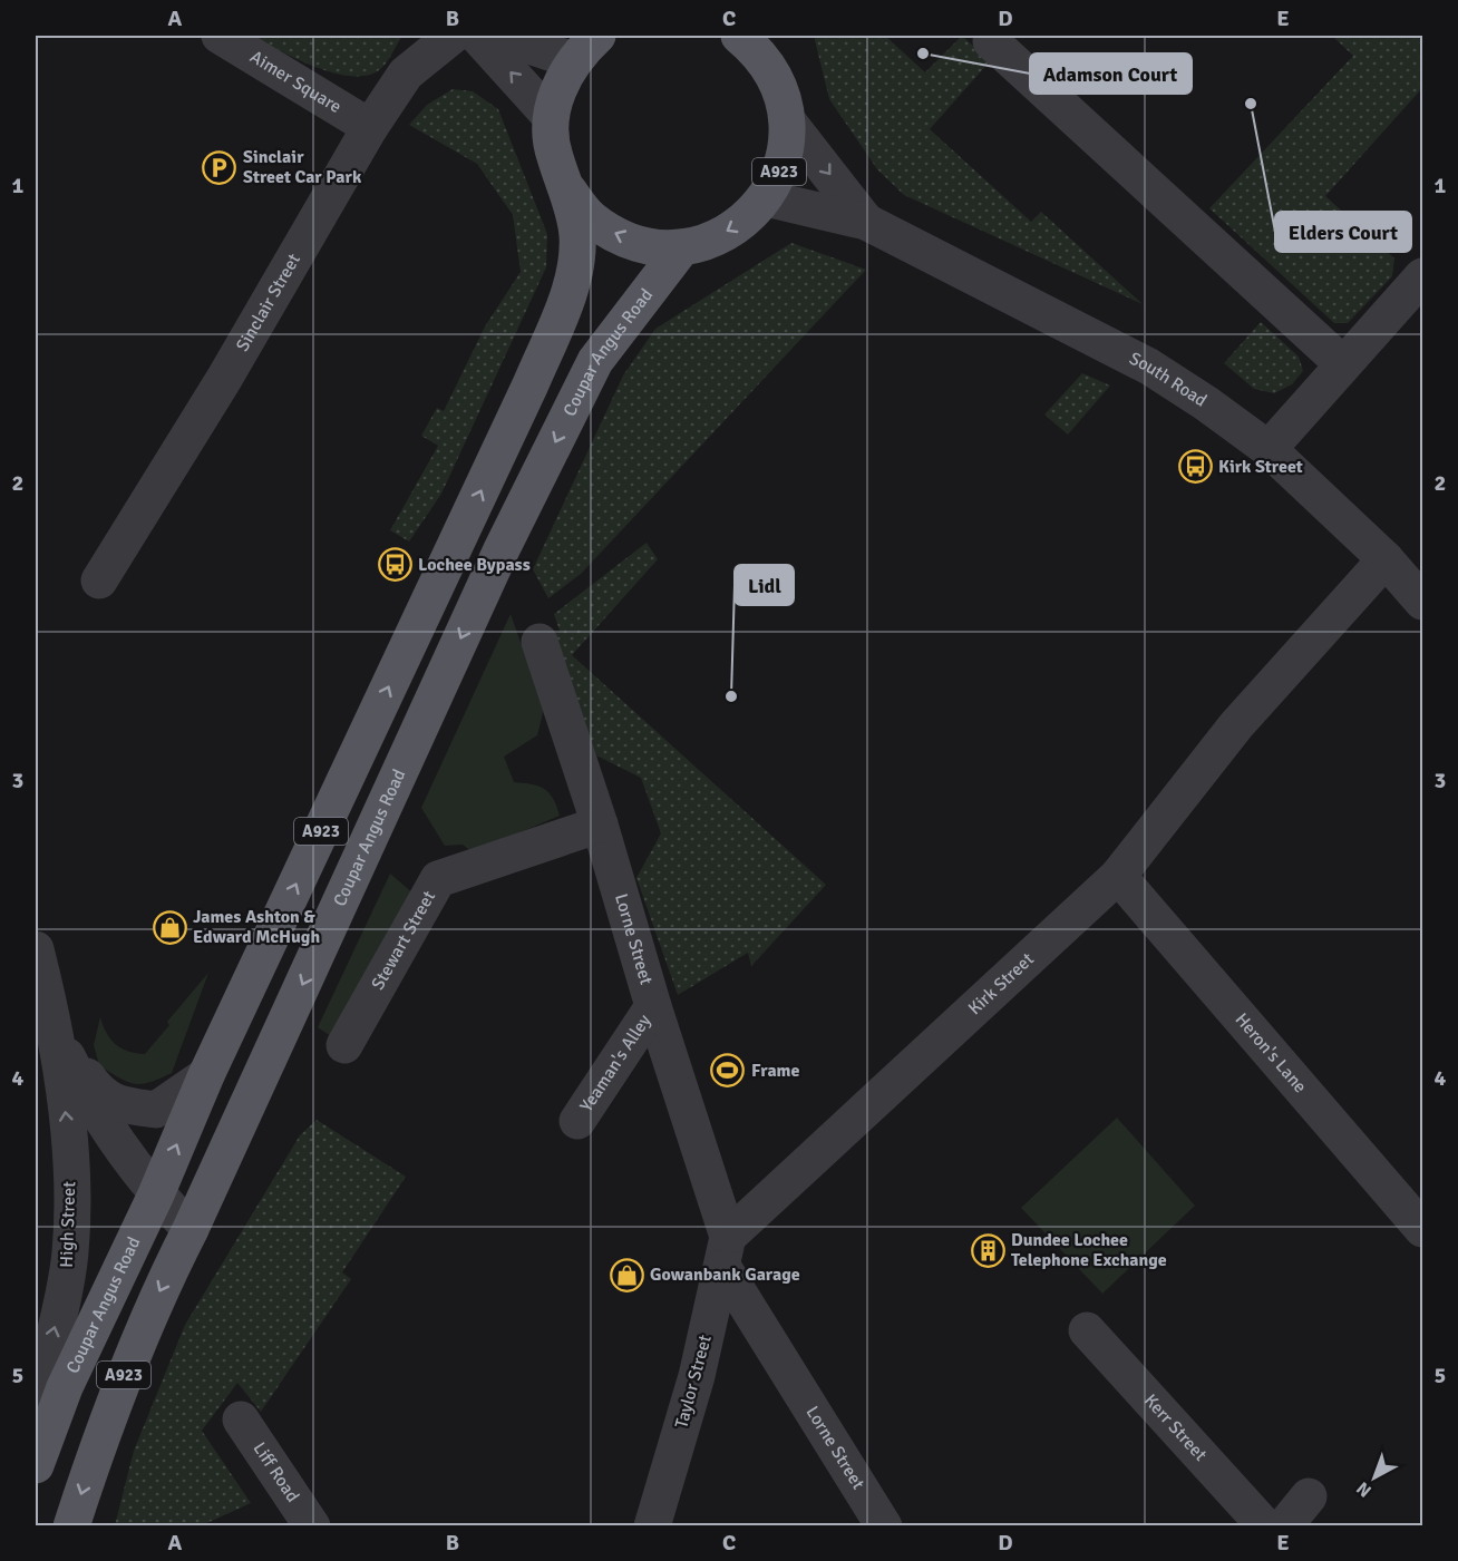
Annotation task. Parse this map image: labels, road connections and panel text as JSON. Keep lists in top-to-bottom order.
{
  "streets": {
    "main road": ["A923", "Coupar Angus Road"],
    "street": [
      "Aimer Square",
      "Sinclair Street",
      "South Road",
      "Lorne Street",
      "Stewart Street",
      "Kirk Street",
      "Heron's Lane",
      "Yeaman's Alley",
      "High Street",
      "Taylor Street",
      "Kerr Street",
      "Liff Road"
    ]
  },
  "crossings": [
    ["Aimer Square", "Sinclair Street"],
    ["Coupar Angus Road", "South Road"],
    ["Coupar Angus Road", "High Street"],
    ["South Road", "Kirk Street"],
    ["Lorne Street", "Stewart Street"],
    ["Lorne Street", "Kirk Street"],
    ["Lorne Street", "Yeaman's Alley"],
    ["Lorne Street", "Taylor Street"],
    ["Kirk Street", "Heron's Lane"],
    ["Kirk Street", "Taylor Street"]
  ],
  "one_way": ["High Street"],
  "places": {
    "other": ["Adamson Court", "Elders Court", "Lidl"],
    "parking": ["Sinclair Street Car Park"],
    "bus stop": ["Kirk Street", "Lochee Bypass"],
    "shop": ["James Ashton & Edward McHugh", "Gowanbank Garage"],
    "sports": ["Frame"],
    "building": ["Dundee Lochee Telephone Exchange"]
  },
  "north": "bottom left",
  "grid": {
    "columns": [
      "A",
      "B",
      "C",
      "D",
      "E"
    ],
    "rows": [
      "1",
      "2",
      "3",
      "4",
      "5"
    ]
  }
}
